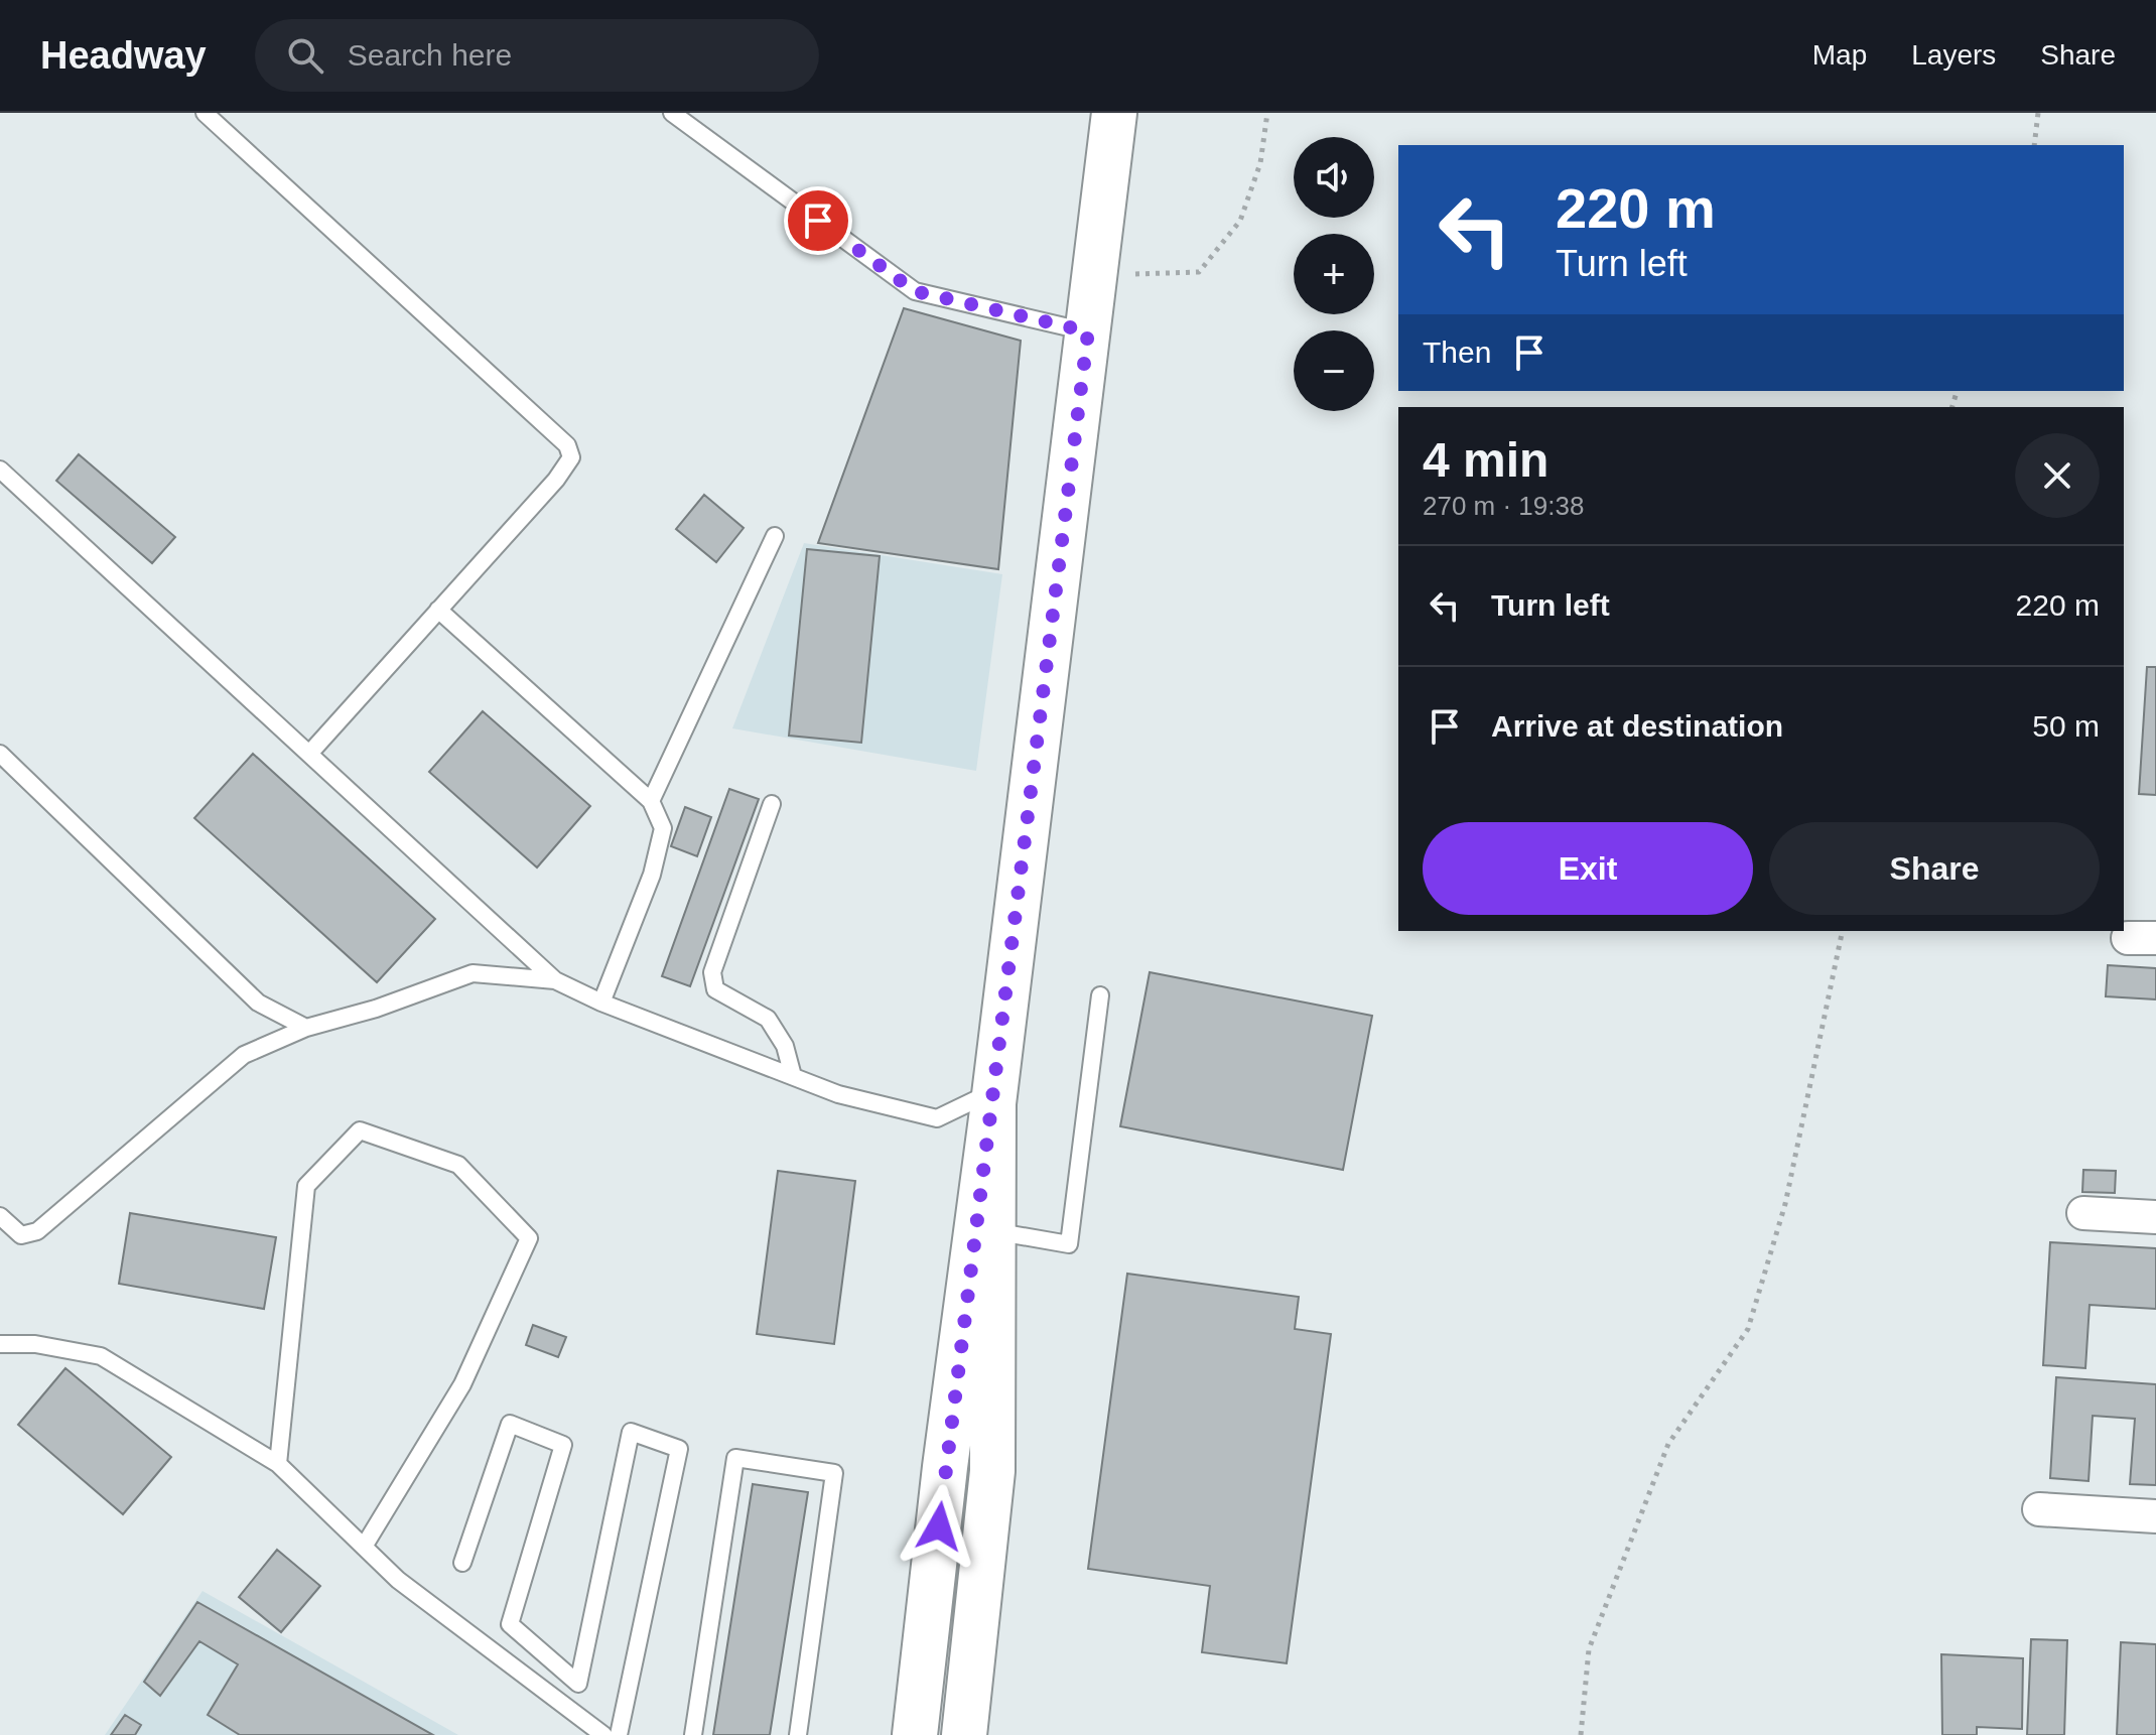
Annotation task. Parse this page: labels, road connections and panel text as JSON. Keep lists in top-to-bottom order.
{
  "page": {
    "header": "Headway",
    "search": "Search here",
    "nav": ["Map", "Layers", "Share"],
    "map_buttons": ["+", "−"],
    "turn": ["220 m", "Turn left"],
    "then": "Then",
    "heading": ["4 min", "270 m · 19:38"],
    "list": [
      {
        "name": "Turn left",
        "value": "220 m"
      },
      {
        "name": "Arrive at destination",
        "value": "50 m"
      }
    ],
    "buttons": ["Exit", "Share"]
  }
}
